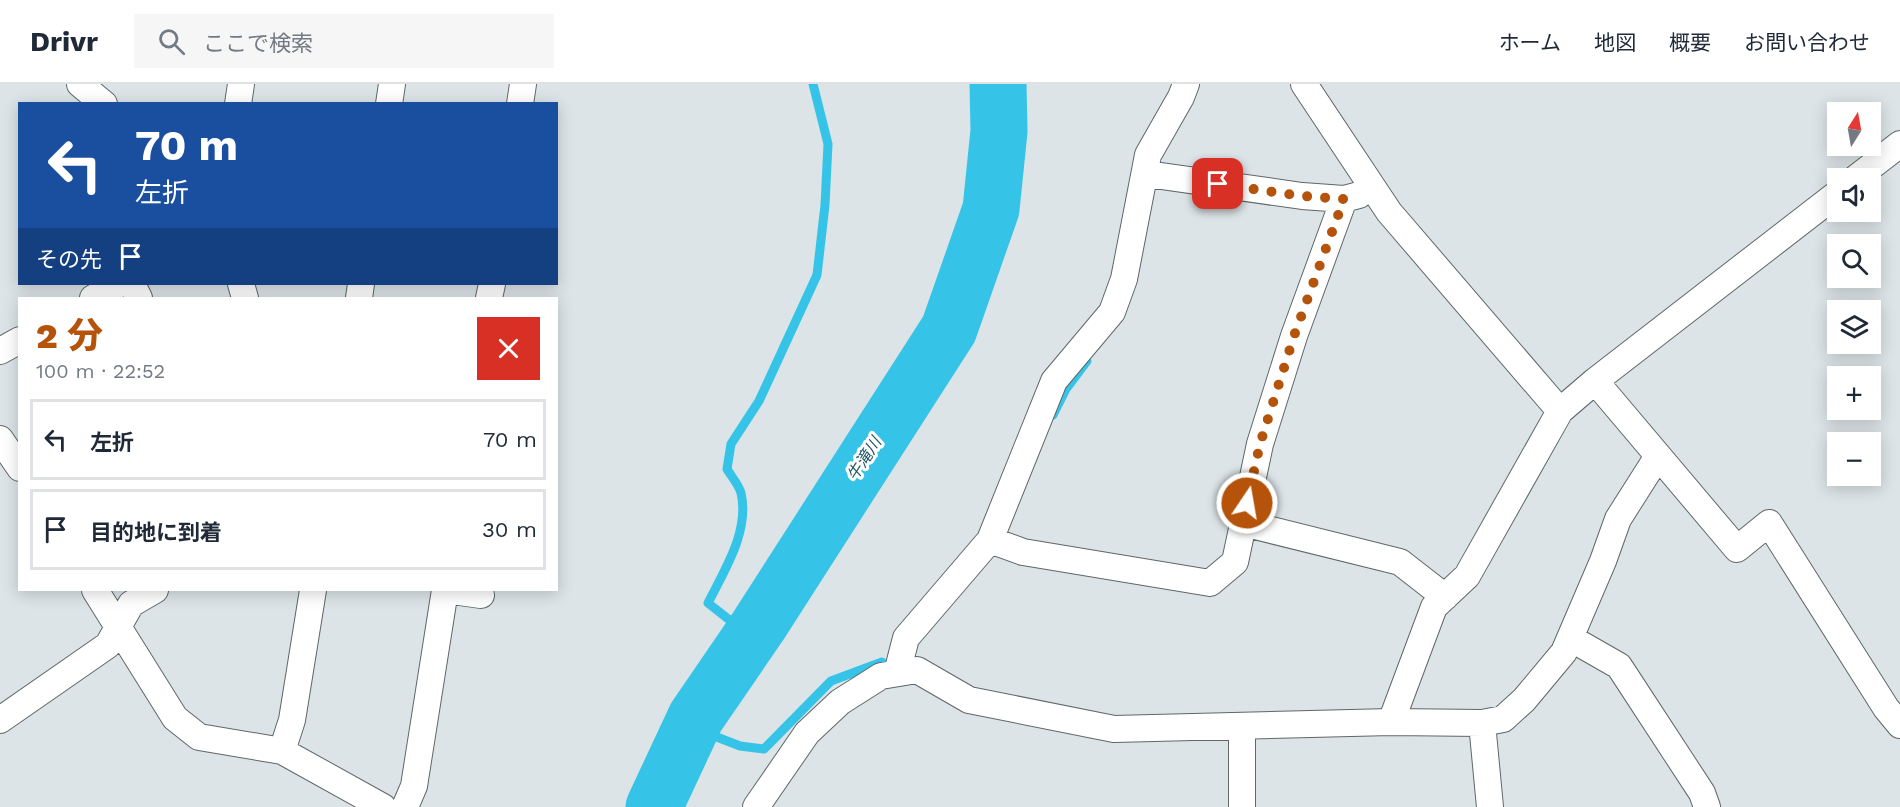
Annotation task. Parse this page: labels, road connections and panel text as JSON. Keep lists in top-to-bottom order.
{
  "water": ["牛滝川"],
  "north": "top",
  "page": {
    "header": "Drivr",
    "search": "ここで検索",
    "nav": [
      "ホーム",
      "地図",
      "概要",
      "お問い合わせ"
    ],
    "map_buttons": ["+", "−"],
    "turn": ["70 m", "左折"],
    "then": "その先",
    "heading": ["2 分", "100 m · 22:52"],
    "list": [
      {
        "name": "左折",
        "value": "70 m"
      },
      {
        "name": "目的地に到着",
        "value": "30 m"
      }
    ]
  }
}
